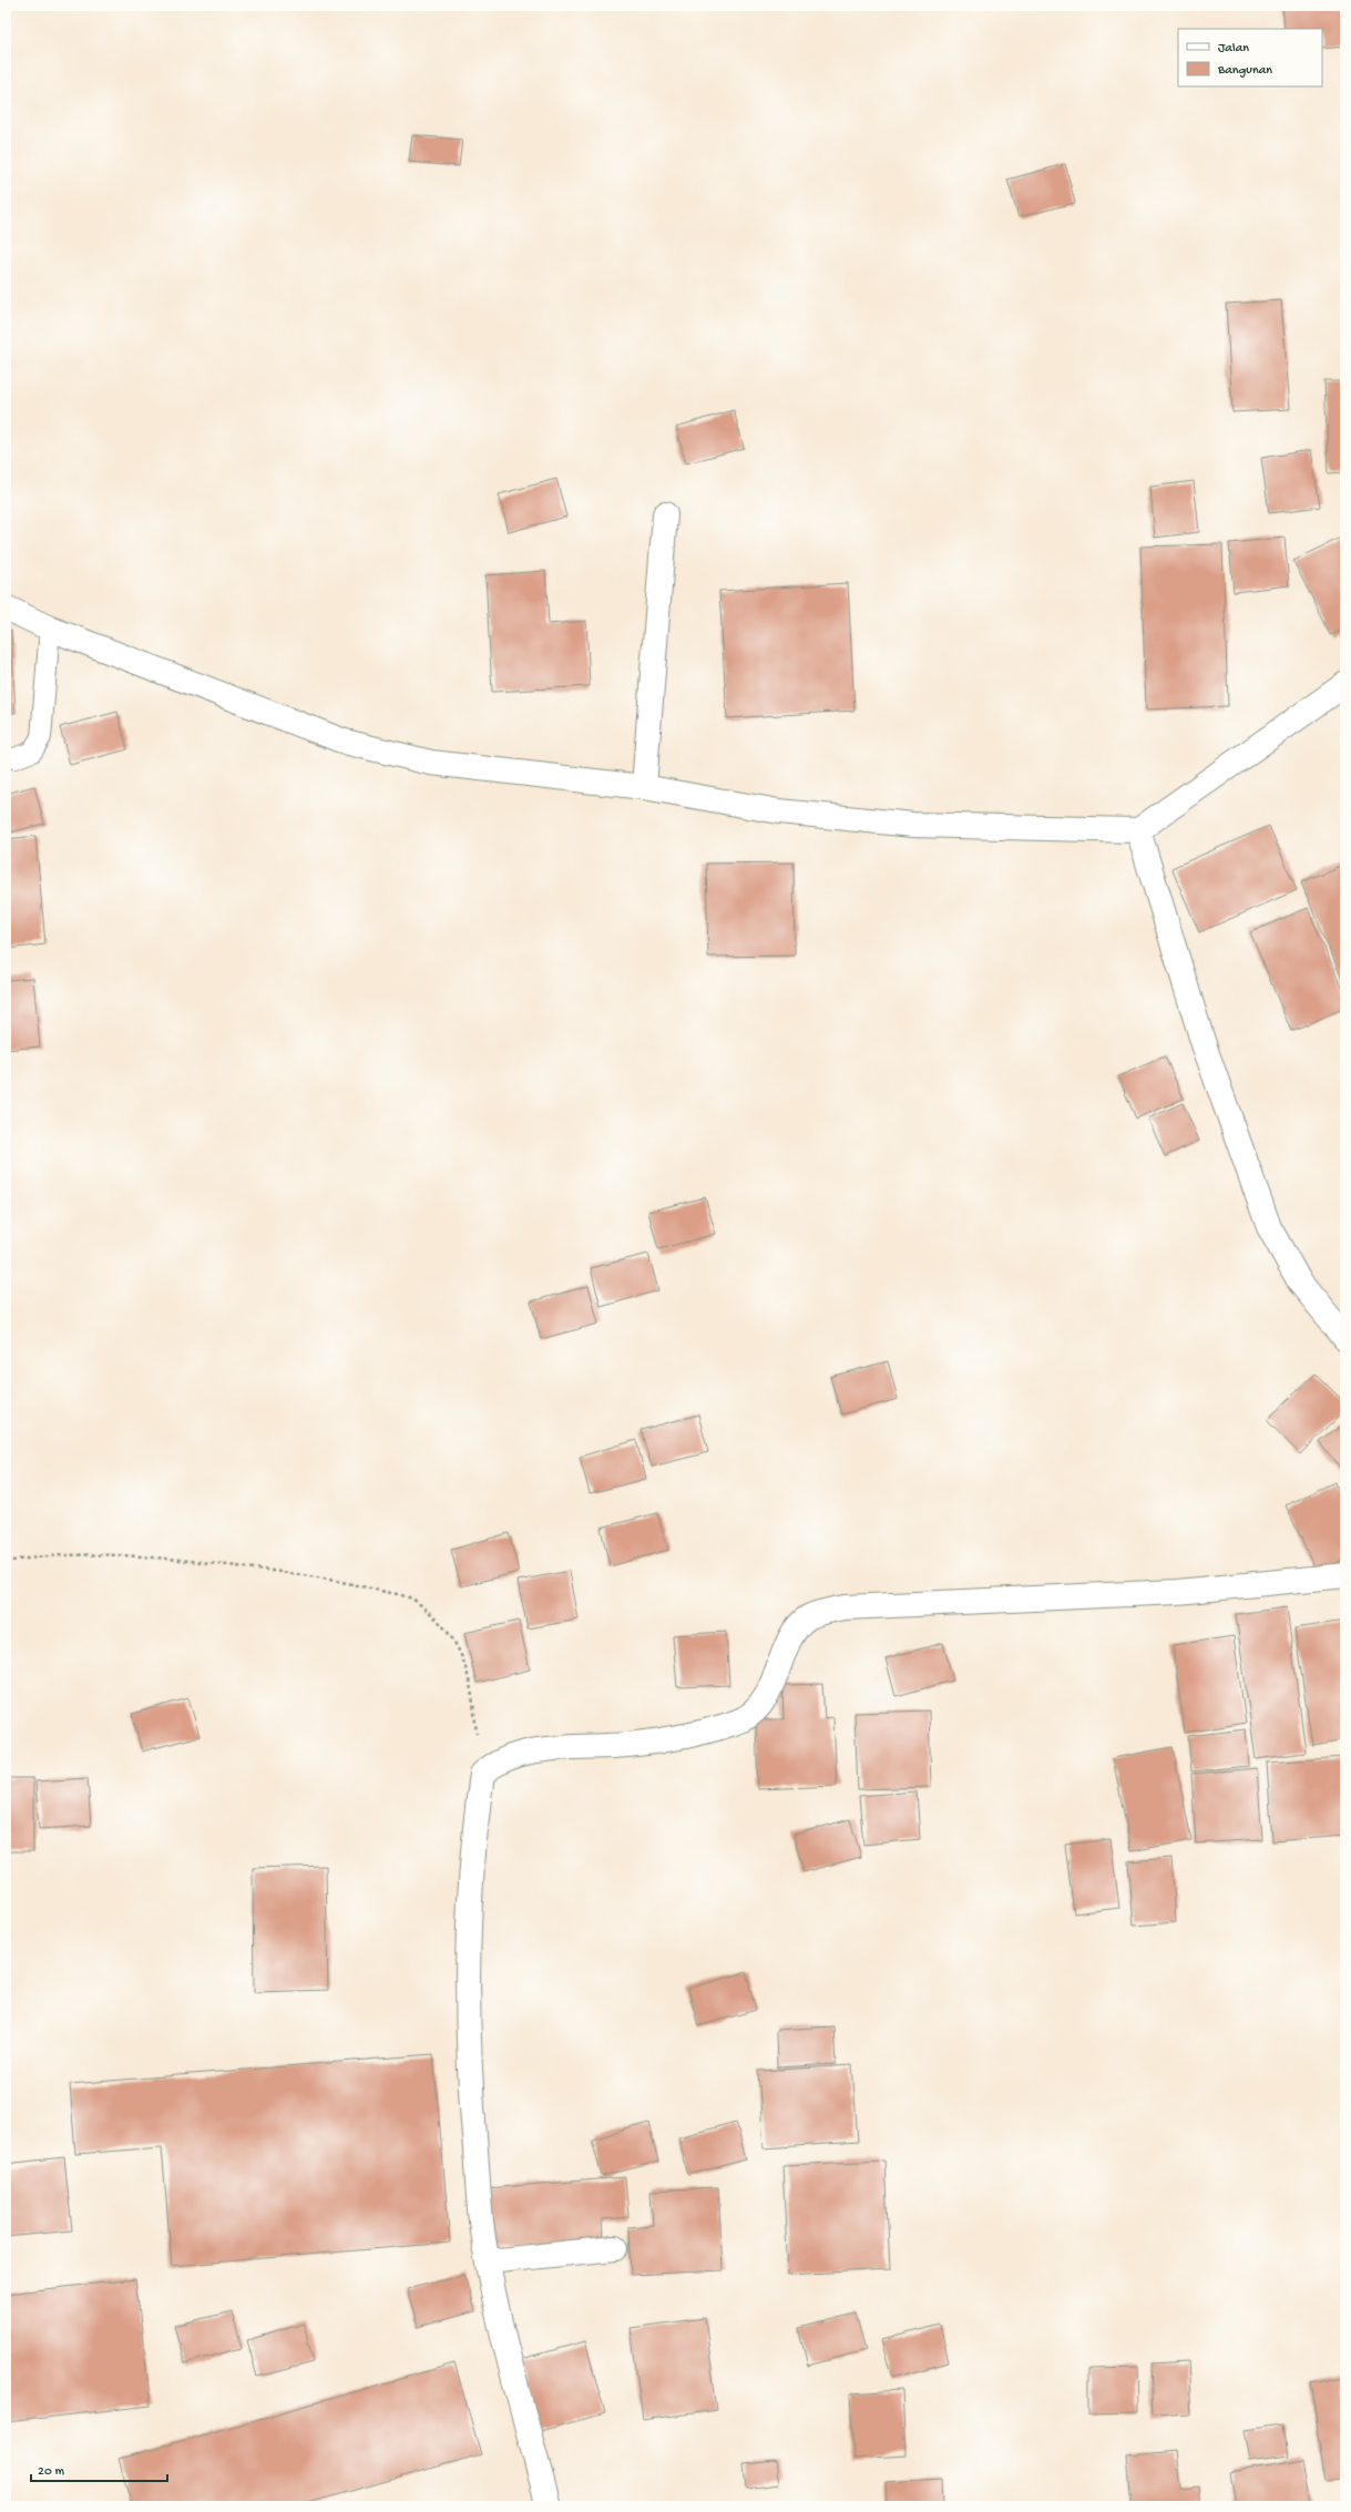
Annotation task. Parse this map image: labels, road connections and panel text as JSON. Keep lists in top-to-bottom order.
{
  "legend": ["Jalan", "Bangunan"],
  "scale_bar": "20 m"
}
